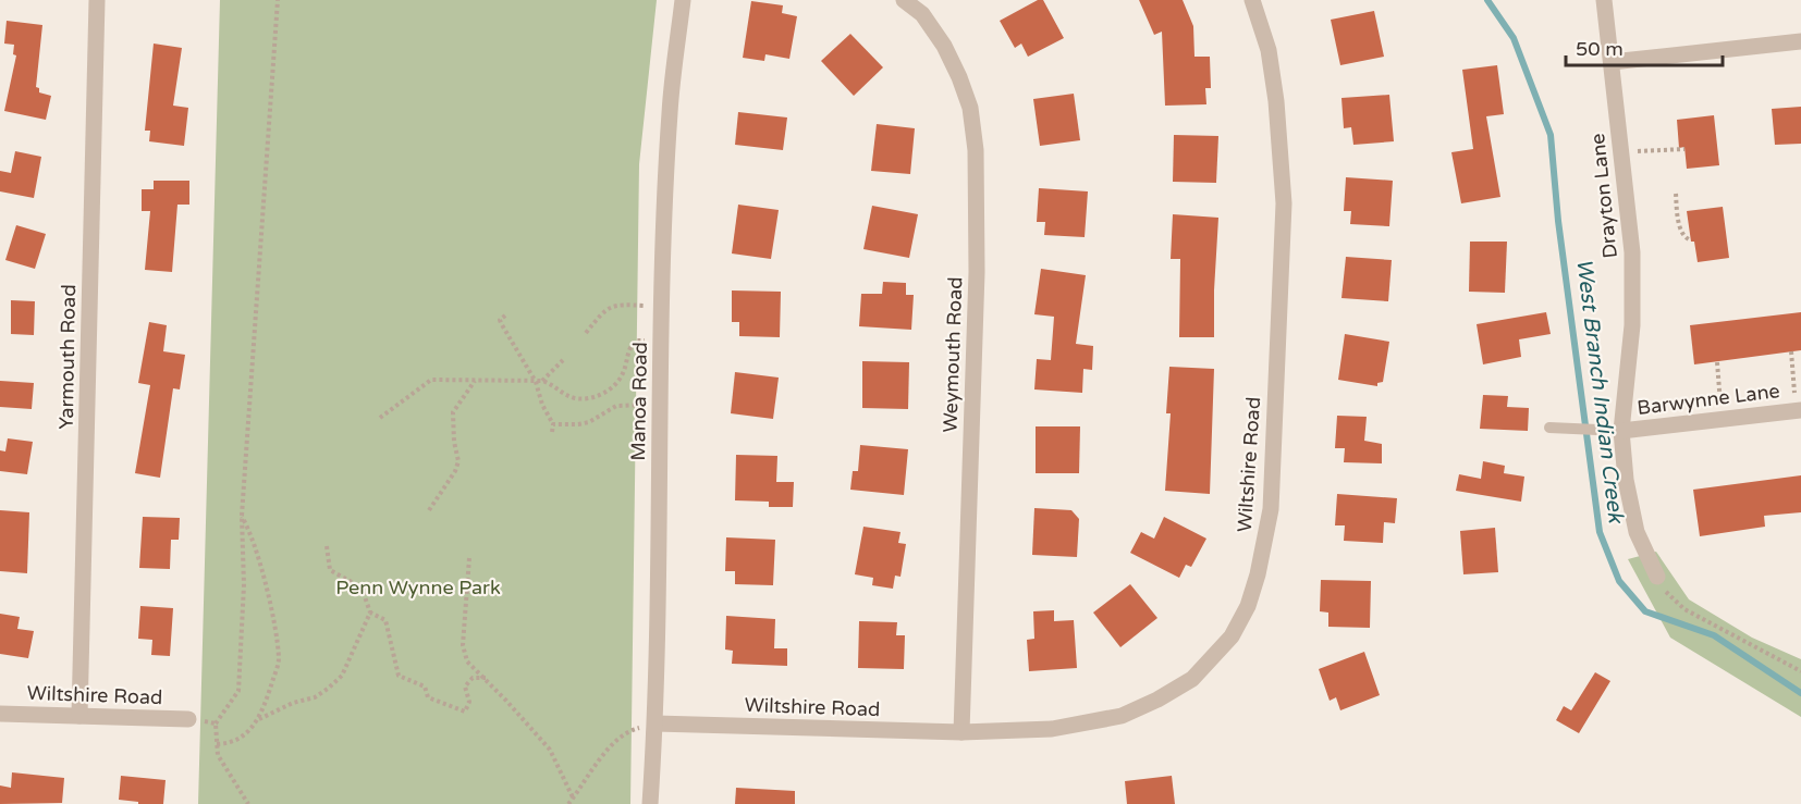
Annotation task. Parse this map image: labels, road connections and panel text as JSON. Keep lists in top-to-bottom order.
{
  "streets": {
    "street": [
      "Drayton Lane",
      "Weymouth Road",
      "Yarmouth Road",
      "Barwynne Lane",
      "Manoa Road",
      "Wiltshire Road"
    ]
  },
  "crossings": [
    ["Drayton Lane", "Barwynne Lane"],
    ["Weymouth Road", "Wiltshire Road"],
    ["Yarmouth Road", "Wiltshire Road"],
    ["Manoa Road", "Wiltshire Road"]
  ],
  "water": ["West Branch Indian Creek"],
  "parks": ["Penn Wynne Park"],
  "scale_bar": "50 m"
}
